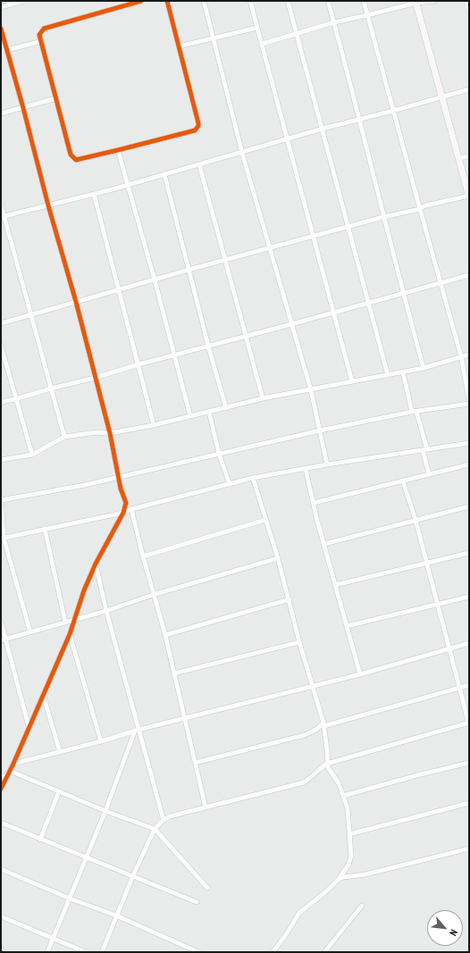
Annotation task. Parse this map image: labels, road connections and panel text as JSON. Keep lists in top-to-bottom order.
{
  "north": "bottom right"
}
